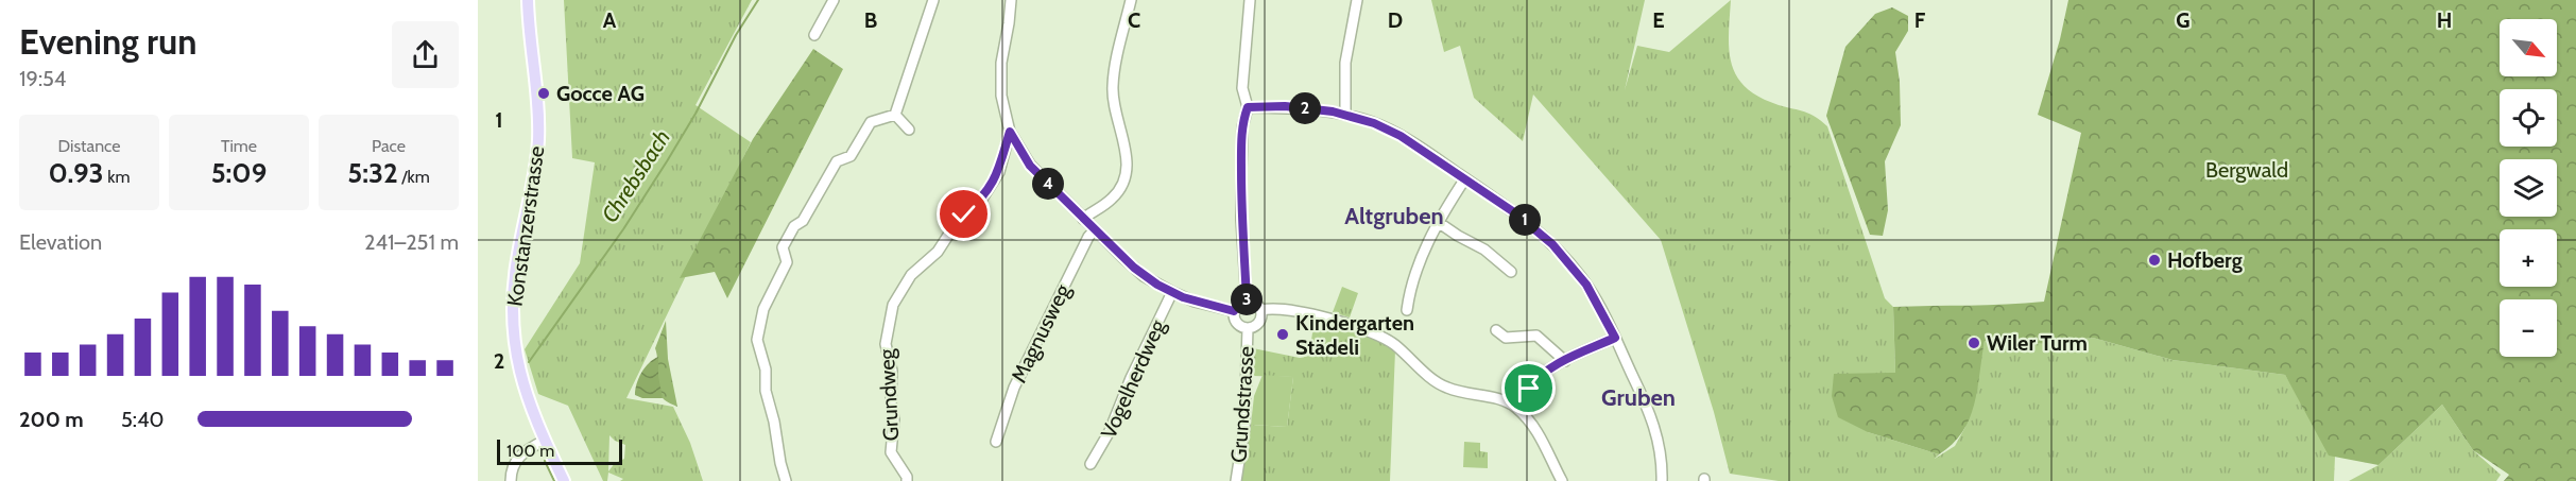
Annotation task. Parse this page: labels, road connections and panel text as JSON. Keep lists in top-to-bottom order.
{
  "streets": {
    "main road": ["Konstanzerstrasse"],
    "street": [
      "Magnusweg",
      "Vogelherdweg",
      "Grundweg",
      "Grundstrasse"
    ]
  },
  "districts": ["Altgruben", "Gruben"],
  "water": ["Chrebsbach"],
  "parks": ["Bergwald"],
  "places": [
    "Gocce AG",
    "Hofberg",
    "Kindergarten Städeli",
    "Wiler Turm"
  ],
  "scale_bar": "100 m",
  "north": "bottom right",
  "page": {
    "heading": ["Evening run", "19:54"],
    "map_buttons": ["+", "−"],
    "pins": [
      "2",
      "4",
      "1",
      "3"
    ],
    "stats": [
      ["Distance", "0.93 km"],
      ["Time", "5:09"],
      ["Pace", "5:32 /km"]
    ],
    "chart": ["Elevation", "241–251 m"],
    "list": [
      {
        "name": "200 m",
        "note": "5:40"
      }
    ],
    "scale": "100 m"
  },
  "grid": {
    "columns": [
      "A",
      "B",
      "C",
      "D",
      "E",
      "F",
      "G",
      "H"
    ],
    "rows": ["1", "2"]
  }
}
